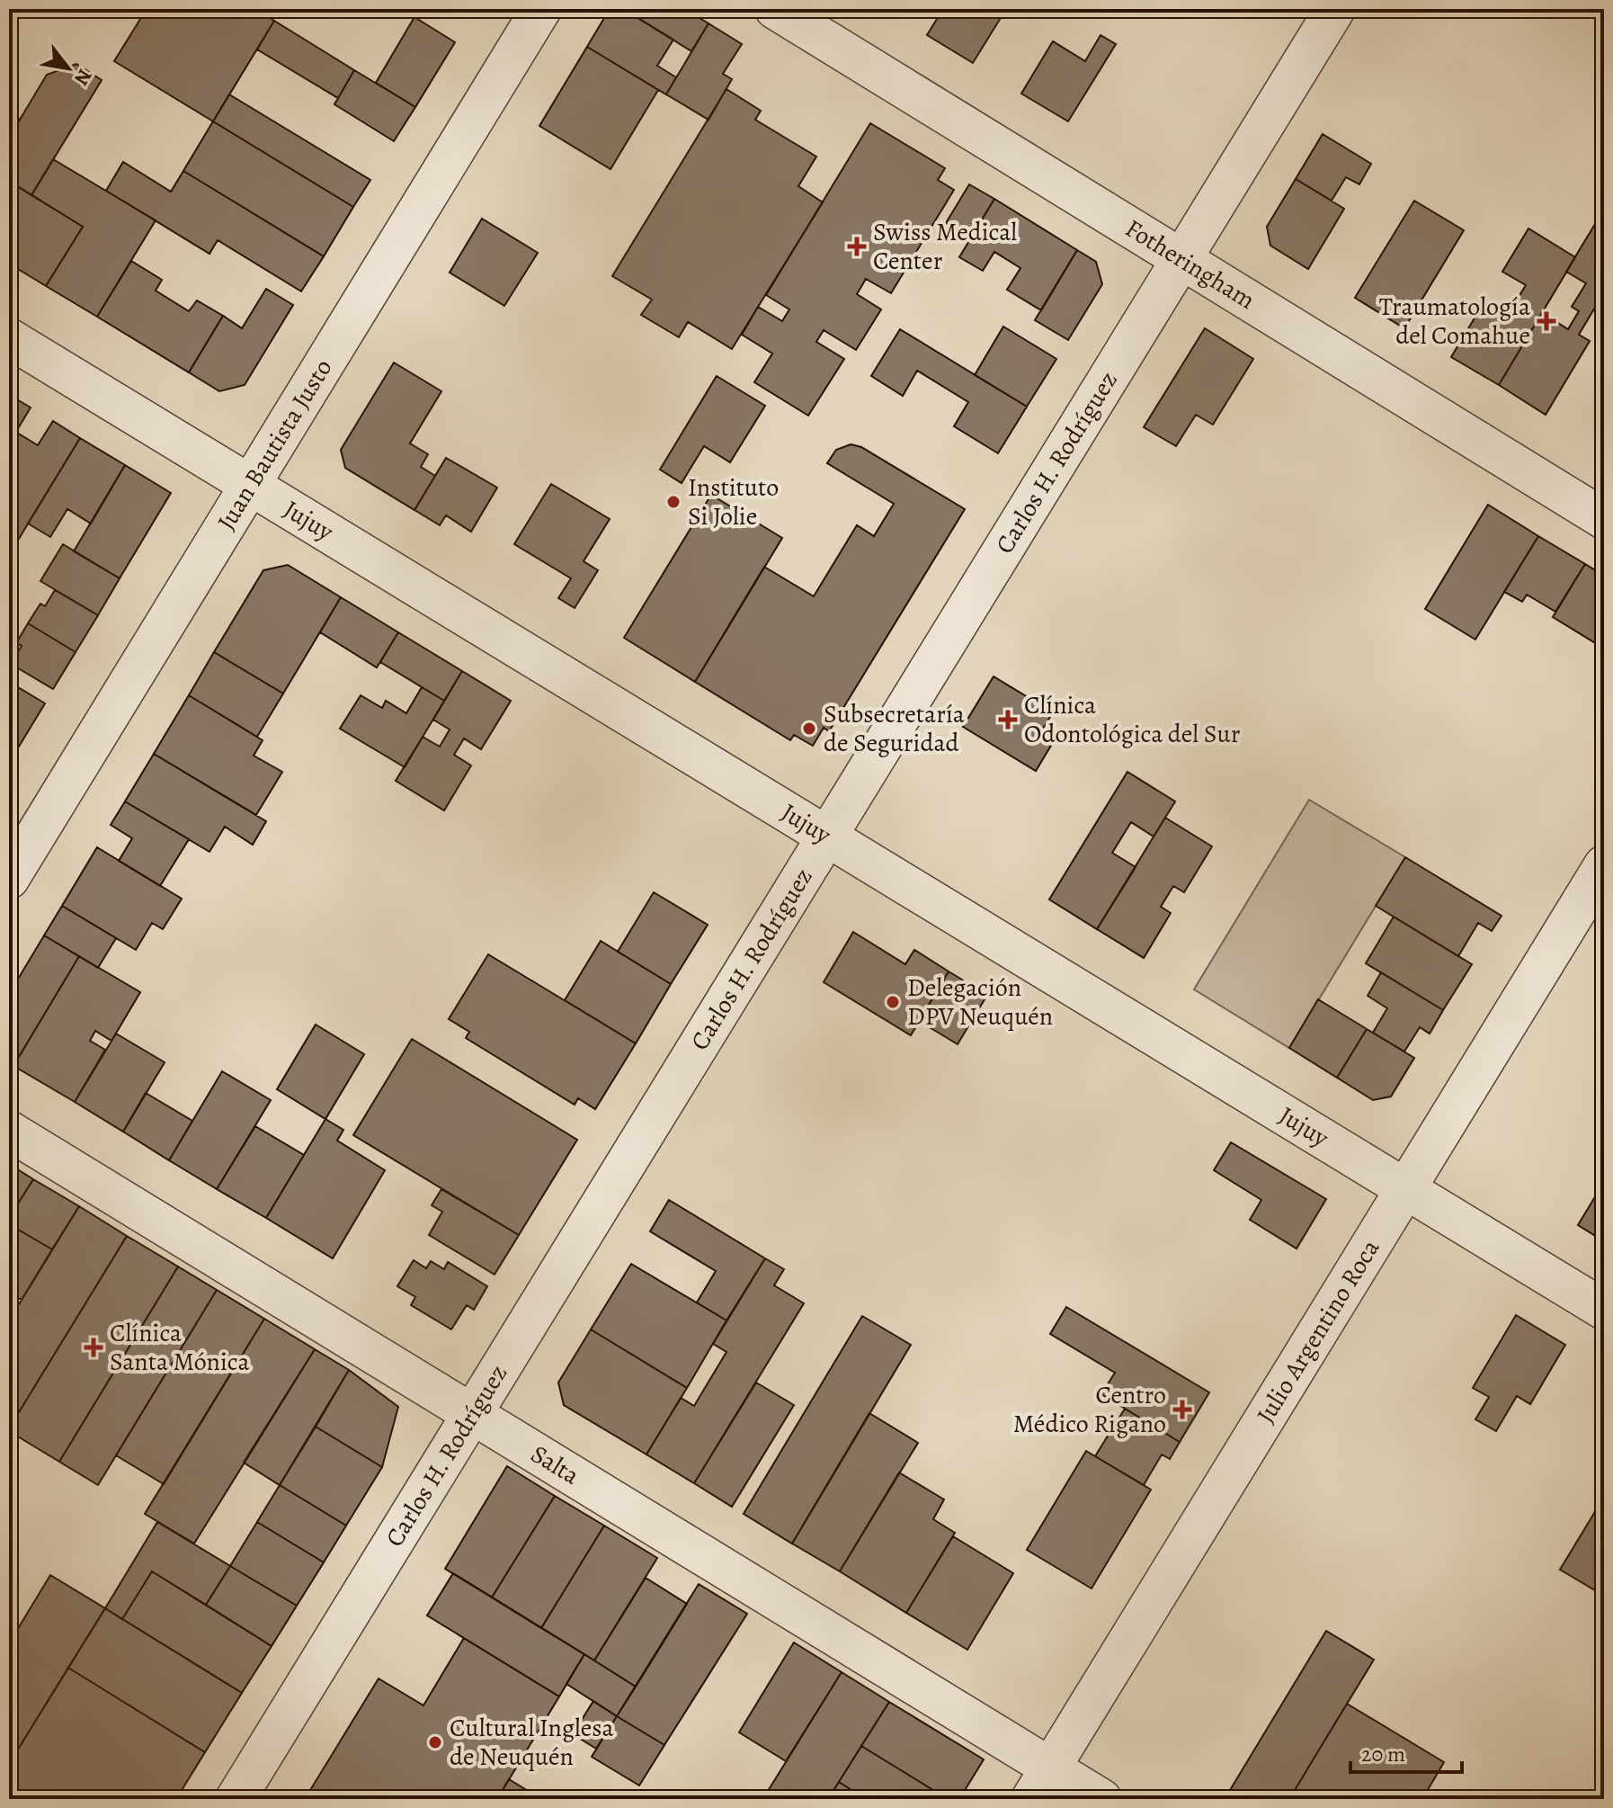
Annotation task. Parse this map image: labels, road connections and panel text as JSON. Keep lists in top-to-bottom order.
{
  "streets": {
    "street": [
      "Fotheringham",
      "Juan Bautista Justo",
      "Carlos H. Rodríguez",
      "Jujuy",
      "Julio Argentino Roca",
      "Salta"
    ]
  },
  "crossings": [
    ["Fotheringham", "Carlos H. Rodríguez"],
    ["Juan Bautista Justo", "Jujuy"],
    ["Carlos H. Rodríguez", "Jujuy"],
    ["Carlos H. Rodríguez", "Salta"],
    ["Jujuy", "Julio Argentino Roca"],
    ["Julio Argentino Roca", "Salta"]
  ],
  "places": {
    "health": [
      "Swiss Medical Center",
      "Traumatología del Comahue",
      "Clínica Odontológica del Sur",
      "Clínica Santa Mónica",
      "Centro Médico Rigano"
    ],
    "other": [
      "Instituto Si Jolie",
      "Subsecretaría de Seguridad",
      "Delegación DPV Neuquén",
      "Cultural Inglesa de Neuquén"
    ]
  },
  "scale_bar": "20 m",
  "north": "bottom right"
}
